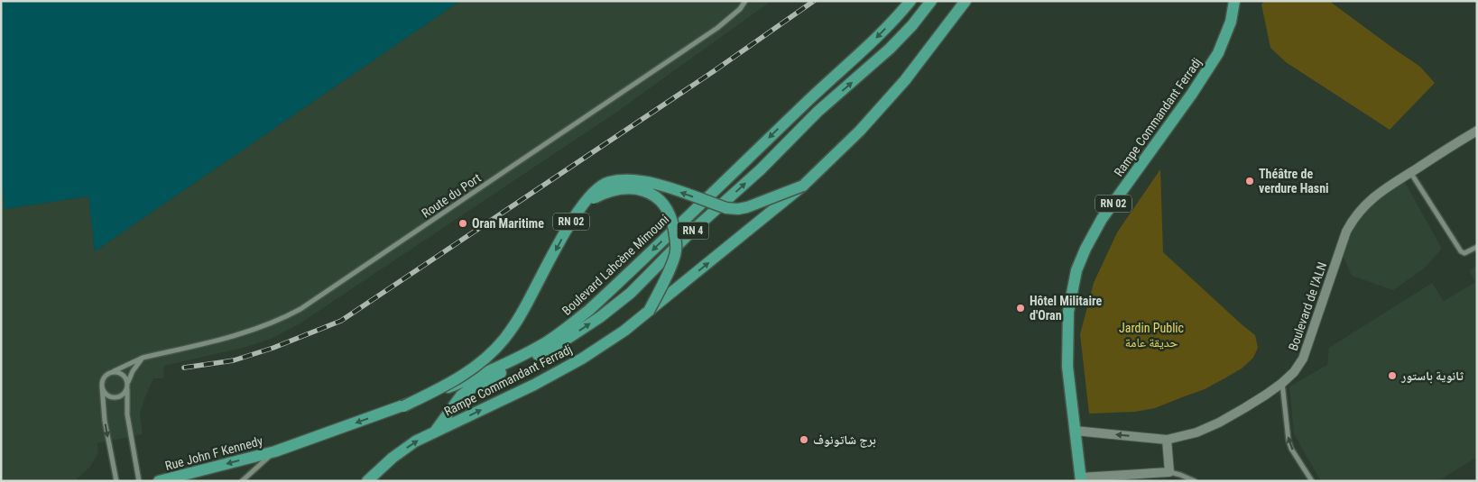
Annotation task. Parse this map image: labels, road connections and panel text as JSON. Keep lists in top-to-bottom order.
{
  "streets": {
    "main road": [
      "Rampe Commandant Ferradj",
      "RN 02",
      "RN 4",
      "Boulevard Lahcène Mimouni",
      "Boulevard de l'ALN",
      "Rue John F Kennedy"
    ],
    "street": ["Route du Port"]
  },
  "crossings": [
    ["Rampe Commandant Ferradj", "RN 02"],
    ["Rampe Commandant Ferradj", "Boulevard Lahcène Mimouni"],
    ["Rampe Commandant Ferradj", "Boulevard de l'ALN"],
    ["RN 02", "Boulevard Lahcène Mimouni"],
    ["Boulevard Lahcène Mimouni", "Rue John F Kennedy"]
  ],
  "one_way": ["Rue John F Kennedy"],
  "parks": ["Jardin Public حديقة عامة"],
  "places": [
    "Théâtre de verdure Hasni",
    "Oran Maritime",
    "Hôtel Militaire d'Oran",
    "ثانوية باستور",
    "برج شاتونوف"
  ]
}
